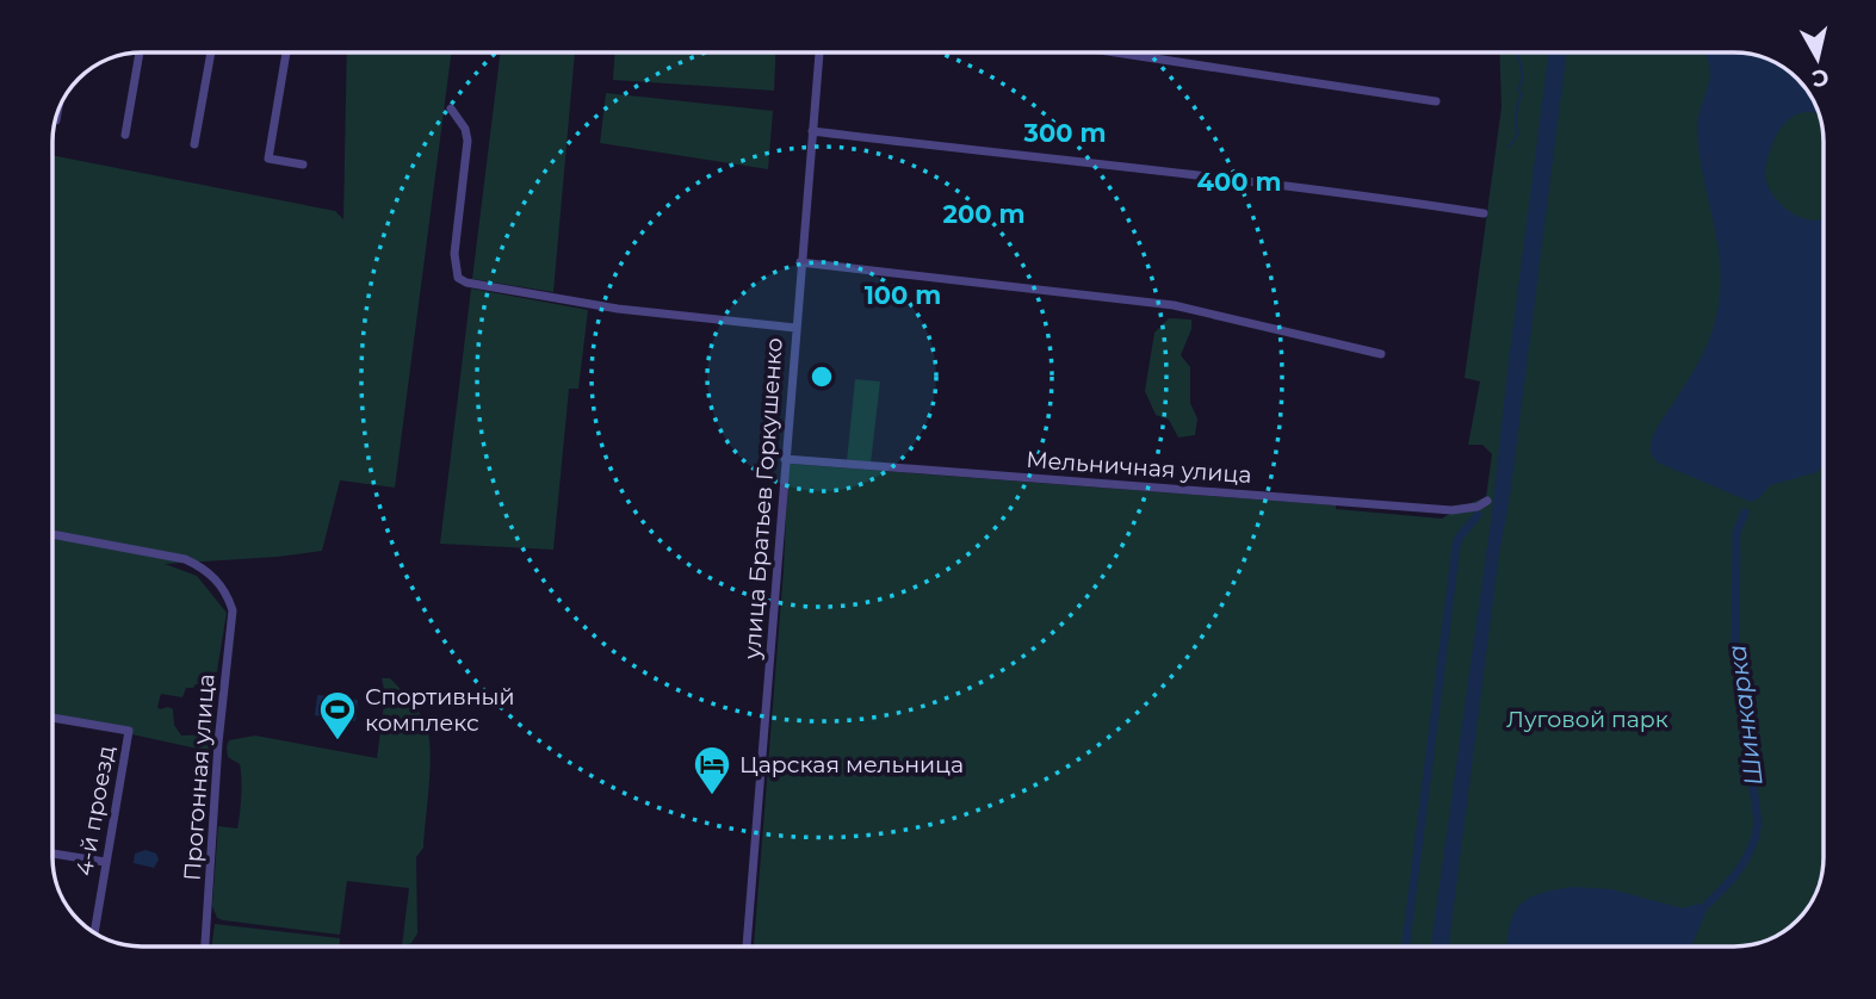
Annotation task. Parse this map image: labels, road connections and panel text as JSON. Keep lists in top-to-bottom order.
{
  "streets": {
    "street": [
      "Мельничная улица",
      "улица Братьев Горкушенко",
      "Прогонная улица",
      "4-й проезд"
    ]
  },
  "crossings": [
    ["Мельничная улица", "улица Братьев Горкушенко"]
  ],
  "water": ["Шинкарка"],
  "parks": ["Луговой парк"],
  "places": {
    "sports": ["Спортивный комплекс"],
    "hotel": ["Царская мельница"]
  },
  "north": "bottom",
  "rings": [
    "300 m",
    "400 m",
    "200 m",
    "100 m"
  ]
}
